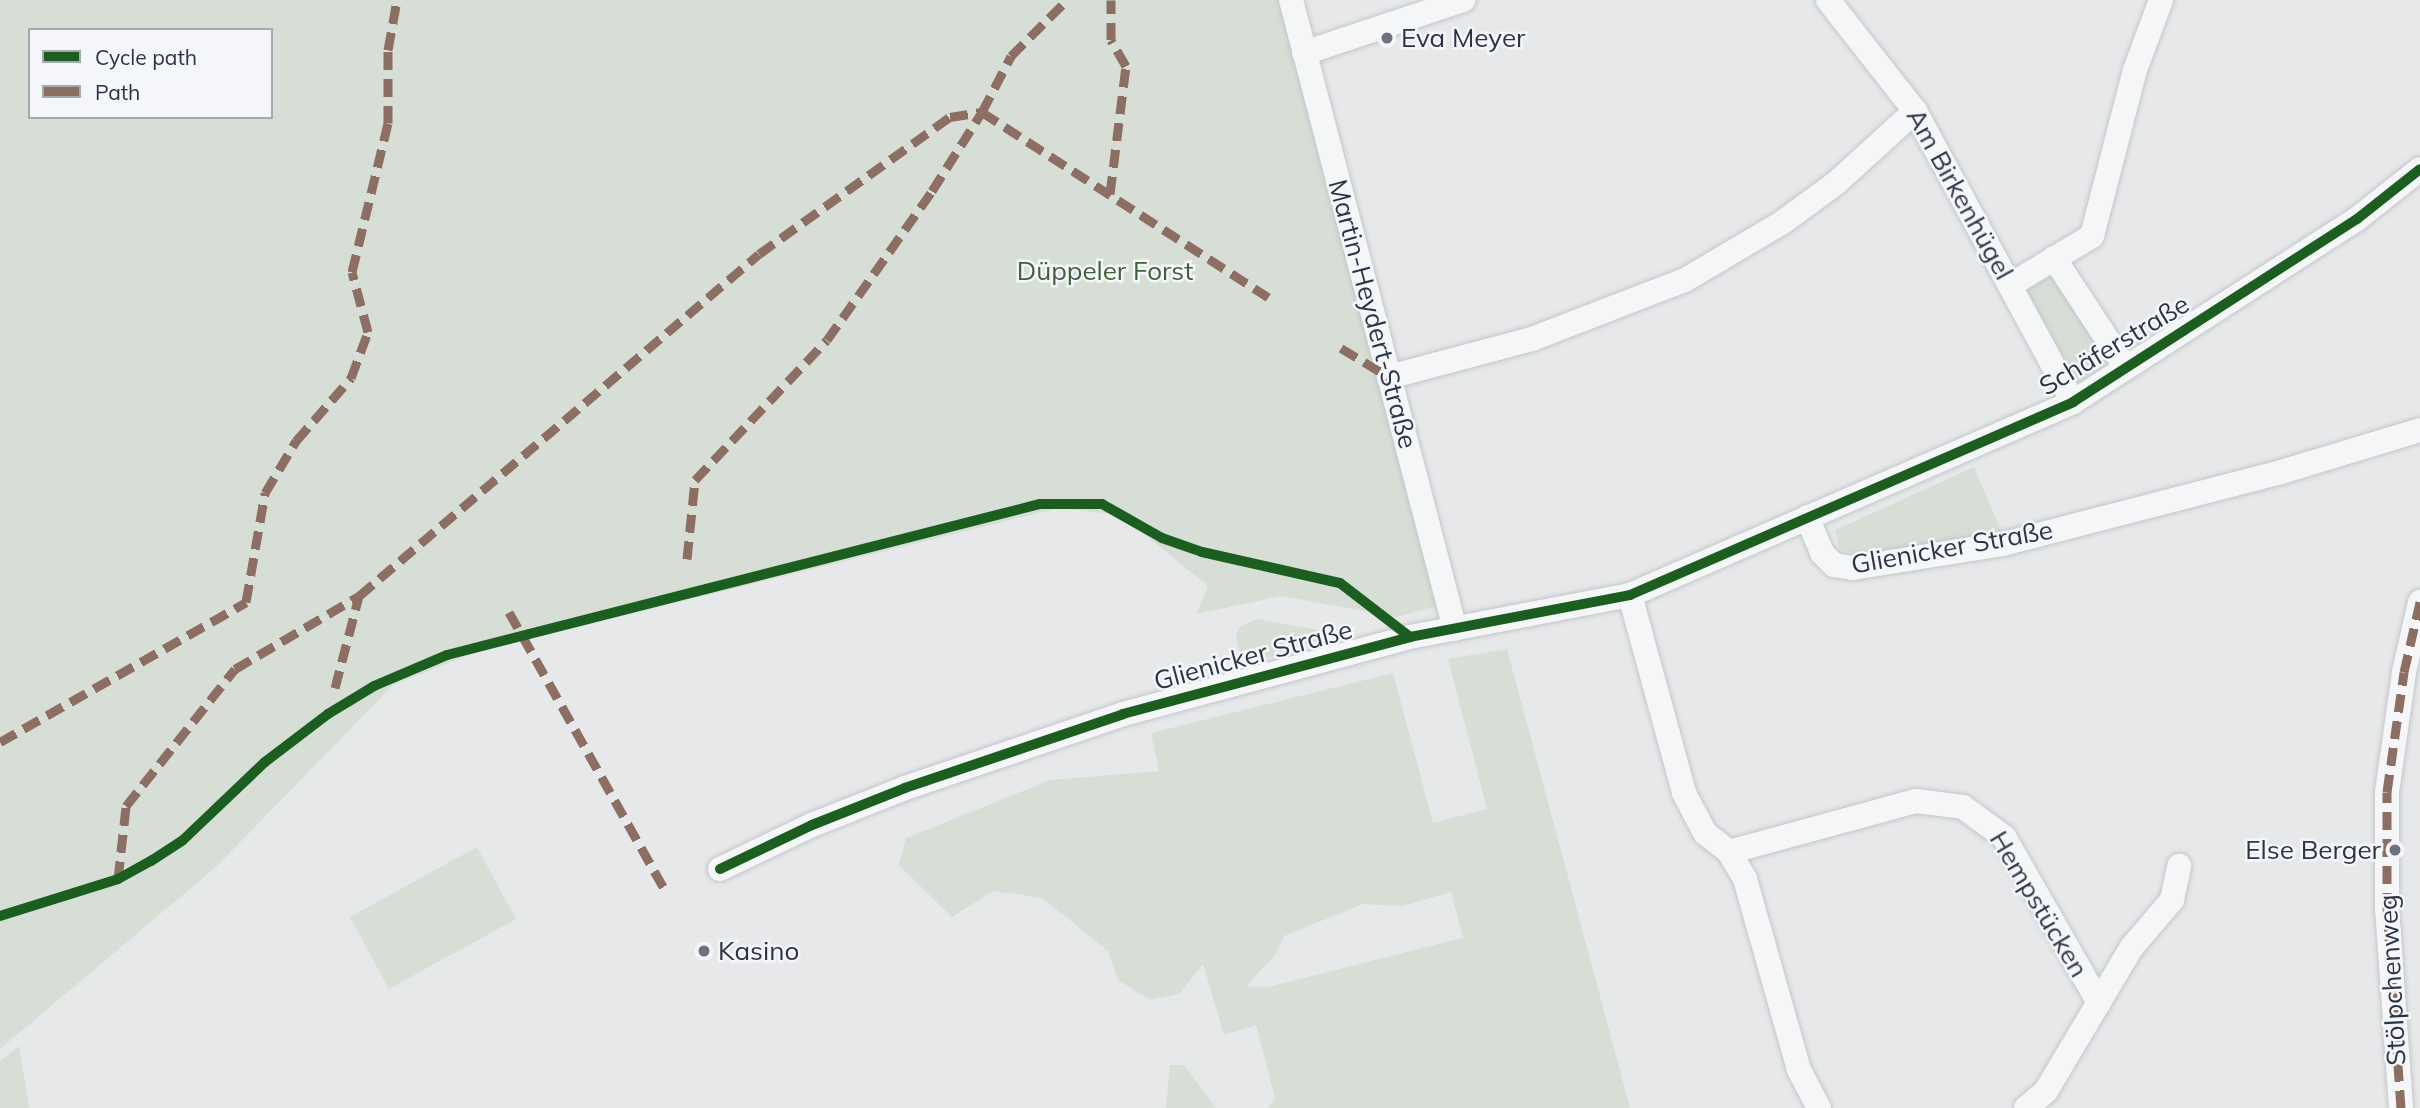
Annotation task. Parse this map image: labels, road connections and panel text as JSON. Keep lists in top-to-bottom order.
{
  "streets": {
    "street": [
      "Am Birkenhügel",
      "Martin-Heydert-Straße",
      "Schäferstraße",
      "Glienicker Straße",
      "Hempstücken",
      "Stölpchenweg"
    ]
  },
  "crossings": [
    ["Am Birkenhügel", "Schäferstraße"],
    ["Martin-Heydert-Straße", "Glienicker Straße"],
    ["Schäferstraße", "Glienicker Straße"]
  ],
  "parks": ["Düppeler Forst"],
  "places": ["Eva Meyer", "Else Berger", "Kasino"],
  "legend": ["Cycle path", "Path"]
}
